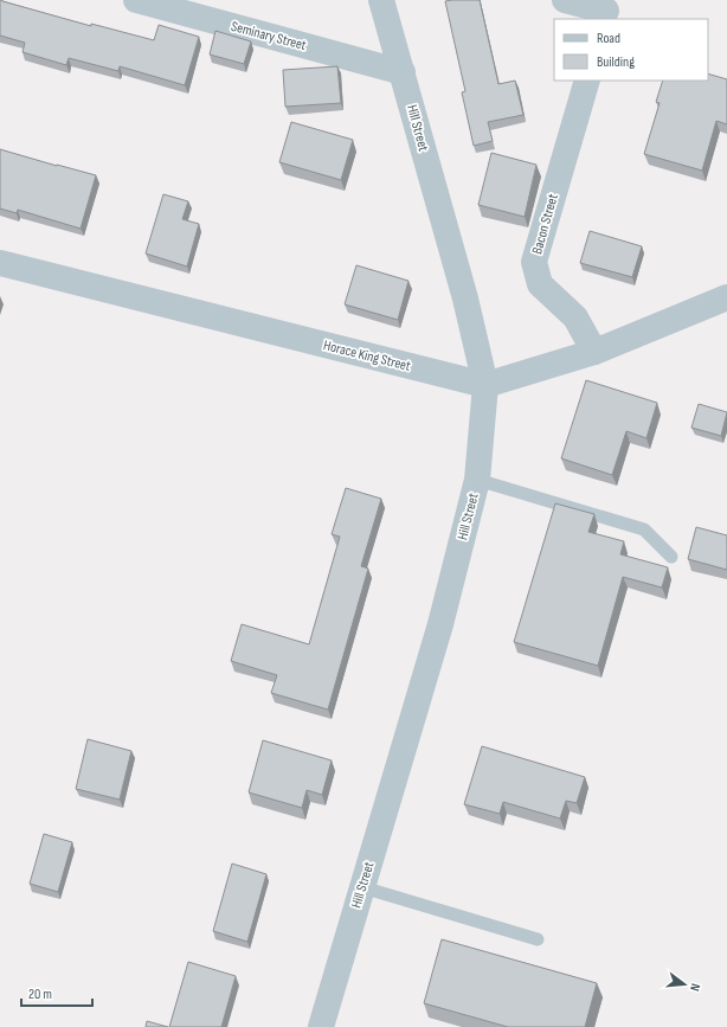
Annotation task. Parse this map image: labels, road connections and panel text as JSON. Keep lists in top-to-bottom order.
{
  "streets": {
    "street": [
      "Seminary Street",
      "Hill Street",
      "Bacon Street",
      "Horace King Street"
    ]
  },
  "crossings": [
    ["Seminary Street", "Hill Street"],
    ["Hill Street", "Horace King Street"]
  ],
  "legend": ["Road", "Building"],
  "scale_bar": "20 m",
  "north": "right"
}
